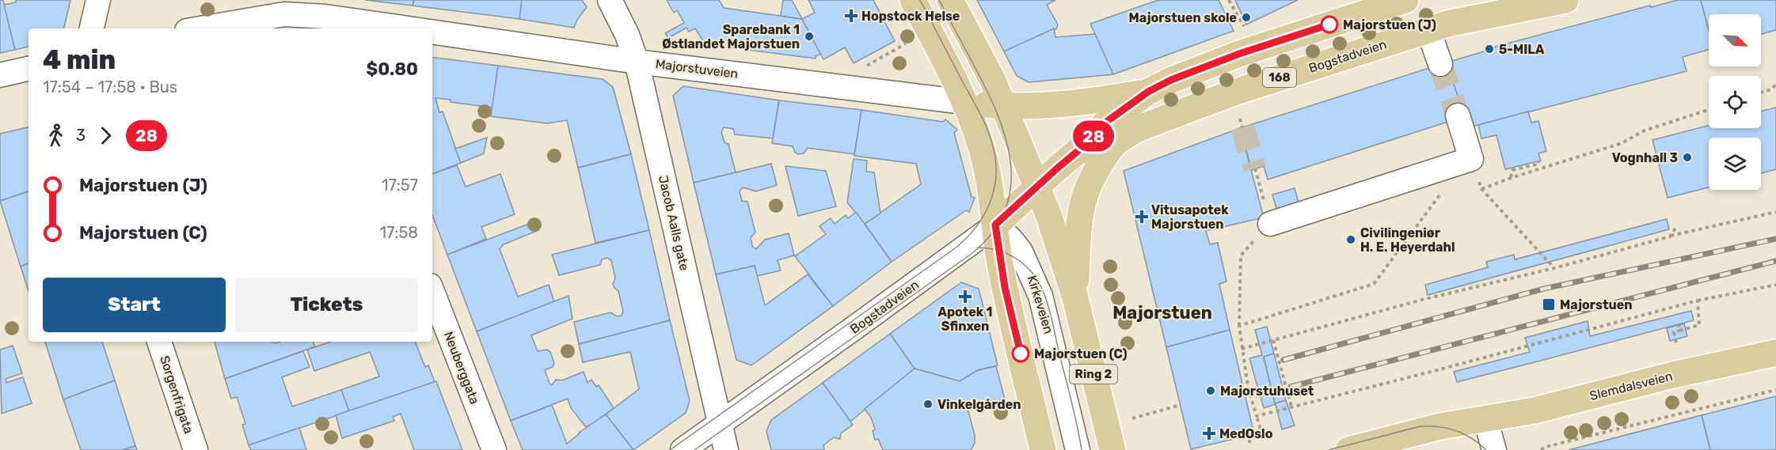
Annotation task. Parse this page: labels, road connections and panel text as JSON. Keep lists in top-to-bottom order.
{
  "streets": {
    "main road": [
      "Bogstadveien",
      "168",
      "Ring 2",
      "Slemdalsveien"
    ],
    "street": [
      "Majorstuveien",
      "Jacob Aalls gate",
      "Kirkeveien",
      "Neuberggata",
      "Sorgenfrigata"
    ]
  },
  "crossings": [
    ["Bogstadveien", "168"],
    ["Bogstadveien", "Jacob Aalls gate"],
    ["Bogstadveien", "Kirkeveien"],
    ["Bogstadveien", "Ring 2"],
    ["Majorstuveien", "168"],
    ["Majorstuveien", "Jacob Aalls gate"],
    ["168", "Ring 2"]
  ],
  "districts": ["Majorstuen"],
  "places": {
    "health": [
      "Hopstock Helse",
      "Vitusapotek Majorstuen",
      "Apotek 1 Sfinxen",
      "MedOslo"
    ],
    "other": [
      "Majorstuen skole",
      "Majorstuen (J)",
      "Sparebank 1 Østlandet Majorstuen",
      "5-MILA",
      "Vognhall 3",
      "Civilingeniør H. E. Heyerdahl",
      "Majorstuen (C)",
      "Majorstuhuset",
      "Vinkelgården"
    ],
    "transit": ["Majorstuen"]
  },
  "lines": ["bus line 28"],
  "north": "bottom right",
  "page": {
    "on_map": "28",
    "heading": ["4 min", "17:54 – 17:58 · Bus", "$0.80"],
    "legs": ["3", "28"],
    "list": [
      {
        "name": "Majorstuen (J)",
        "value": "17:57"
      },
      {
        "name": "Majorstuen (C)",
        "value": "17:58"
      }
    ],
    "buttons": ["Start", "Tickets"]
  }
}
